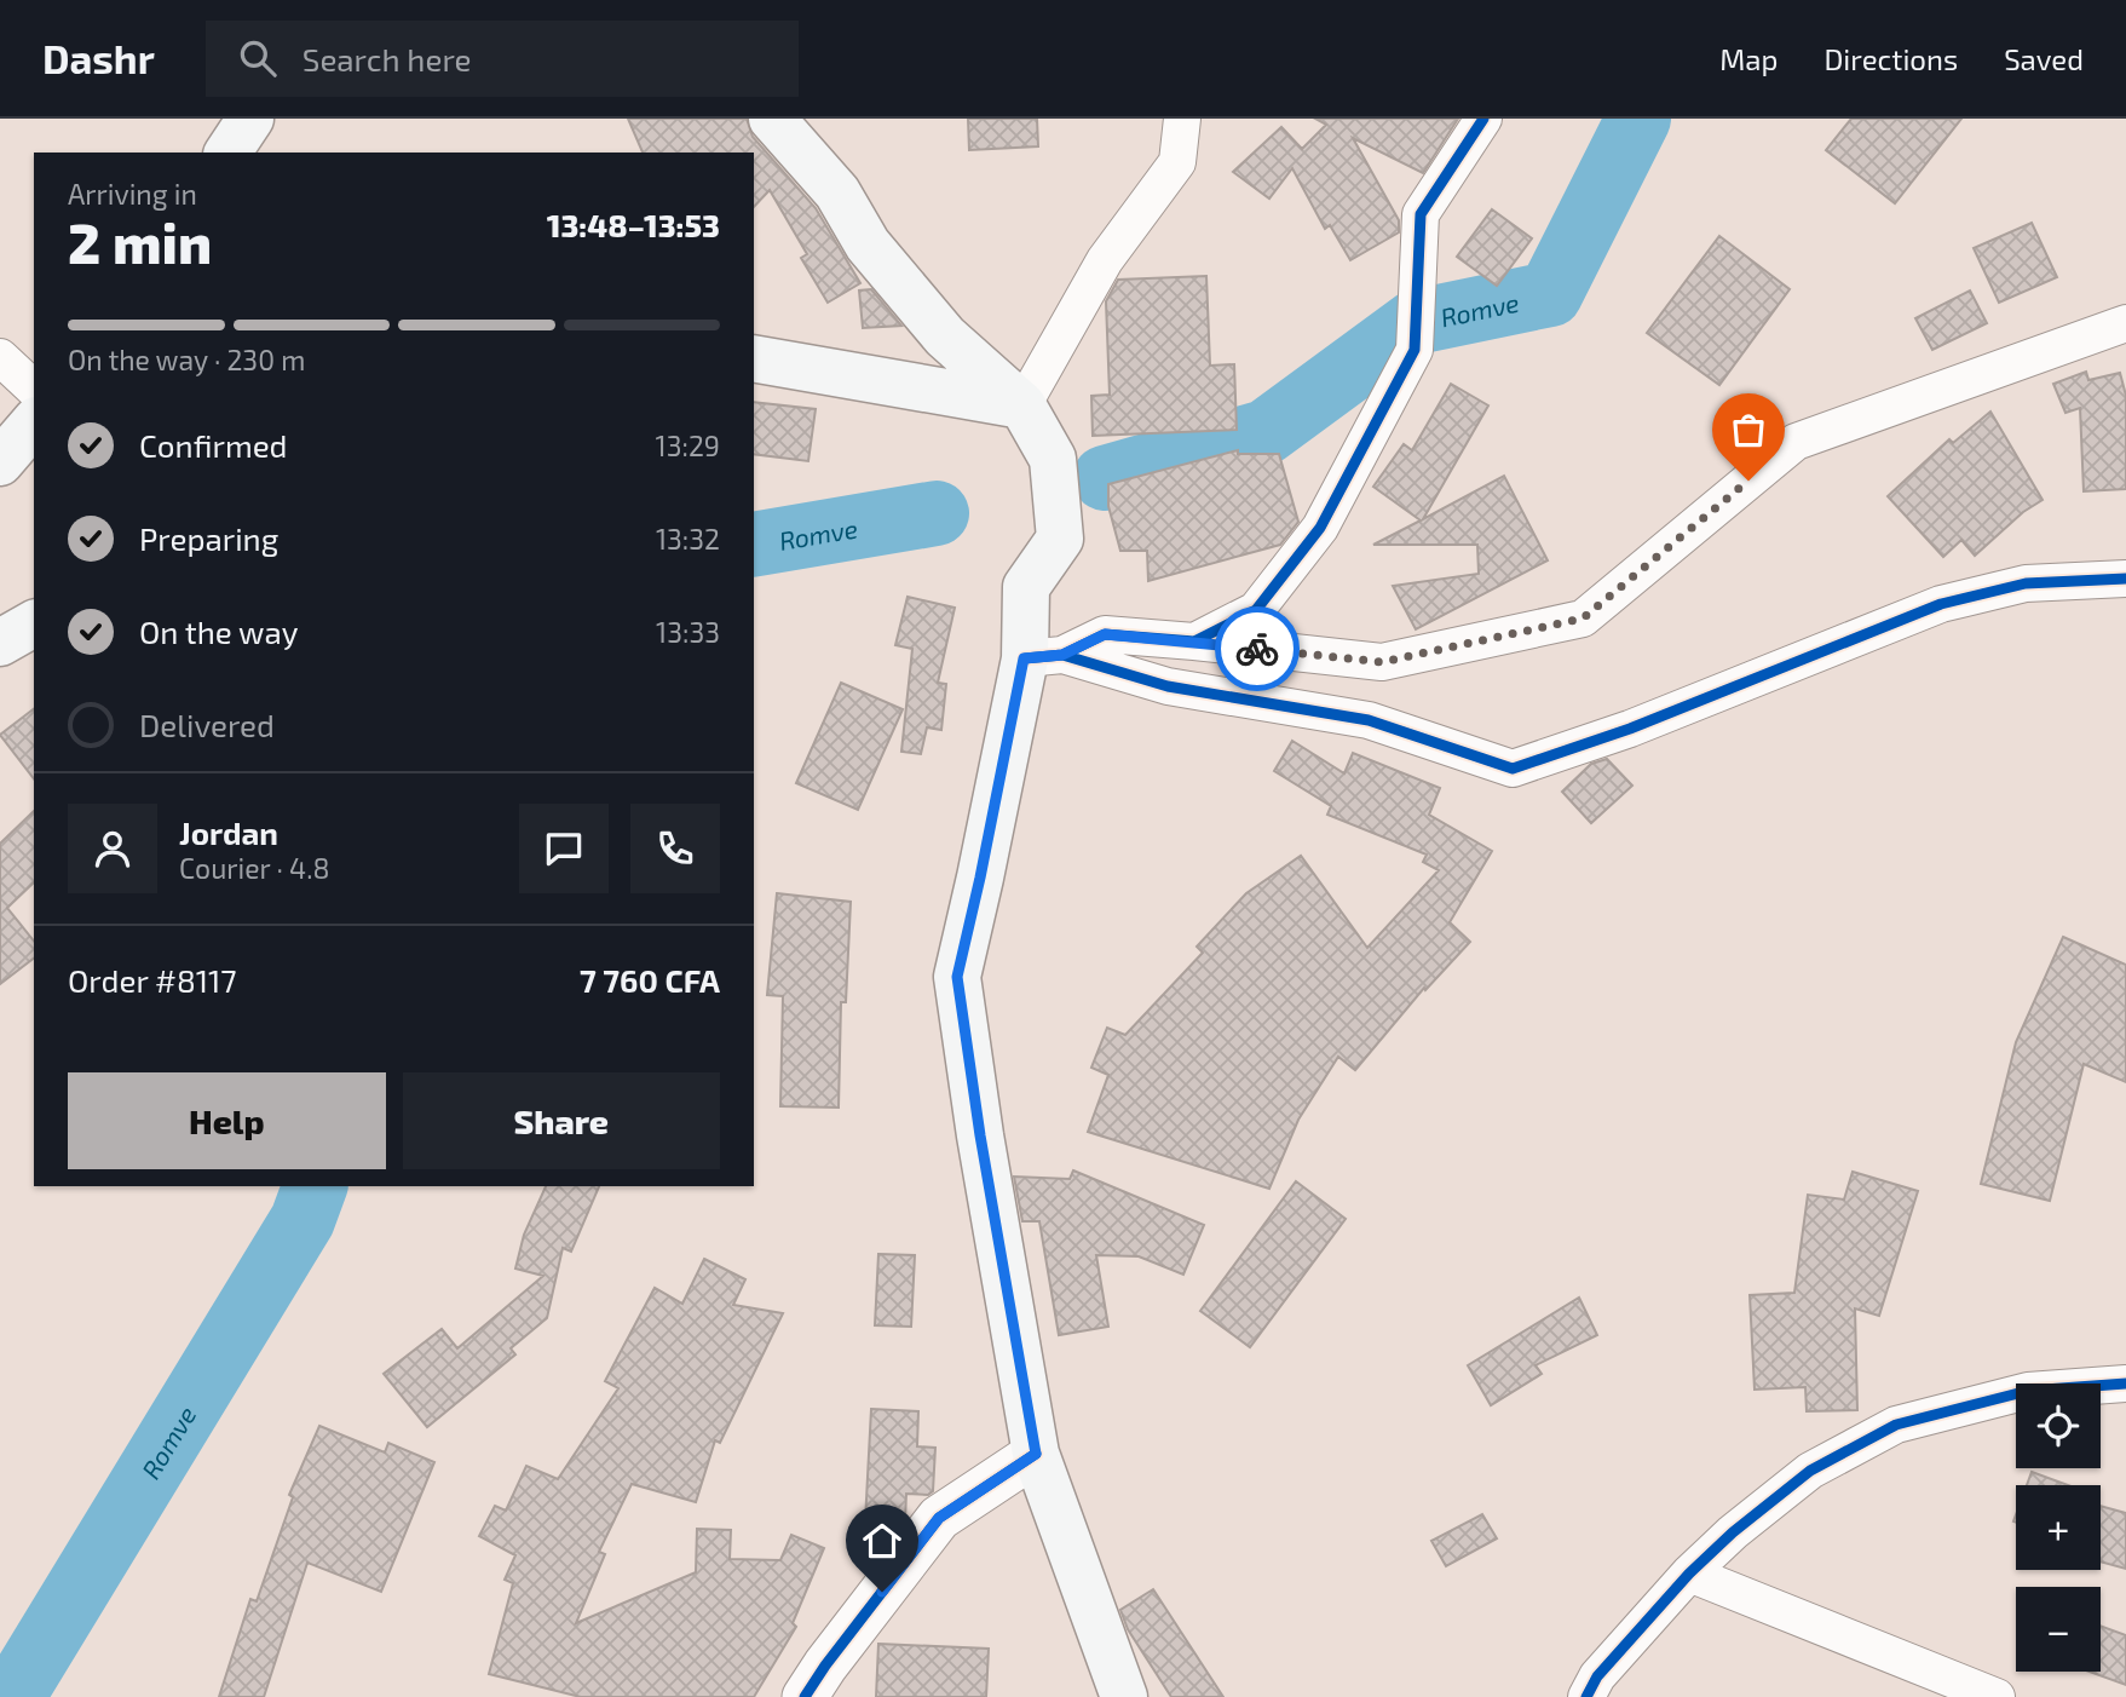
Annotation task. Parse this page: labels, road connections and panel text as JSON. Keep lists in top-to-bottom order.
{
  "water": ["Romve"],
  "page": {
    "header": "Dashr",
    "search": "Search here",
    "nav": ["Map", "Directions", "Saved"],
    "heading": ["2 min", "Arriving in", "13:48–13:53"],
    "panel": [
      "Jordan",
      "Courier · 4.8",
      "Order #8117",
      "7 760 CFA"
    ],
    "bar": "On the way · 230 m",
    "list": [
      ["Confirmed", "13:29"],
      ["Preparing", "13:32"],
      ["On the way", "13:33"],
      "Delivered"
    ],
    "buttons": ["Help", "Share"],
    "map_buttons": ["+", "−"]
  }
}
